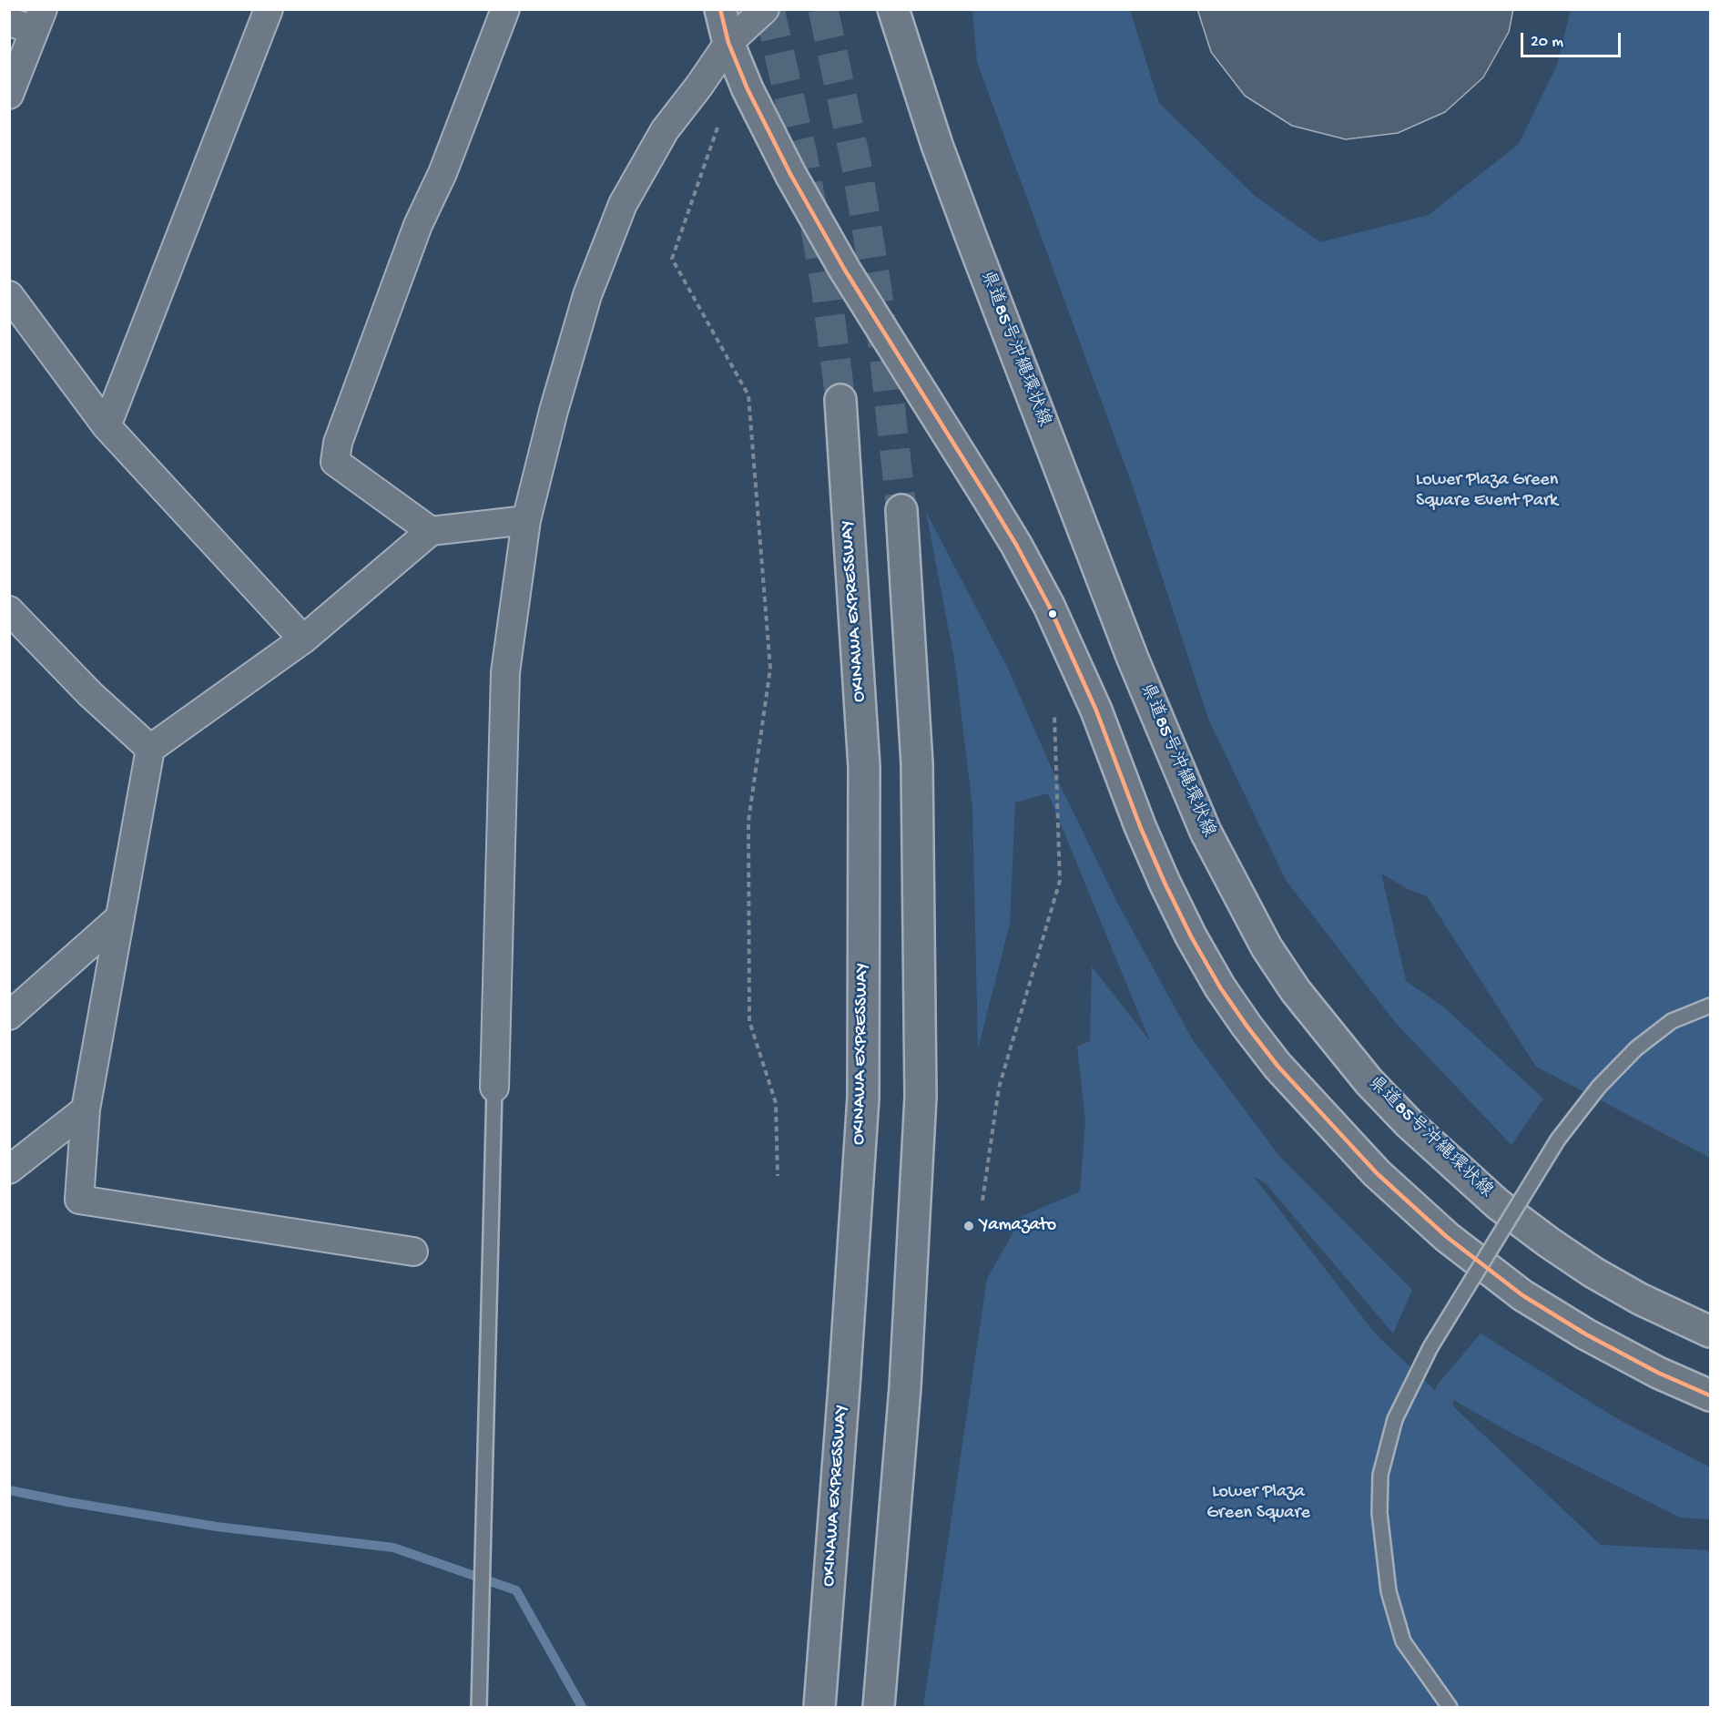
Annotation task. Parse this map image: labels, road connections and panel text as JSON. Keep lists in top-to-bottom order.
{
  "streets": {
    "main road": ["県道85号沖縄環状線", "OKINAWA EXPRESSWAY"]
  },
  "parks": ["Lower Plaza Green Square Event Park", "Lower Plaza Green Square"],
  "places": ["Yamazato"],
  "scale_bar": "20 m"
}
